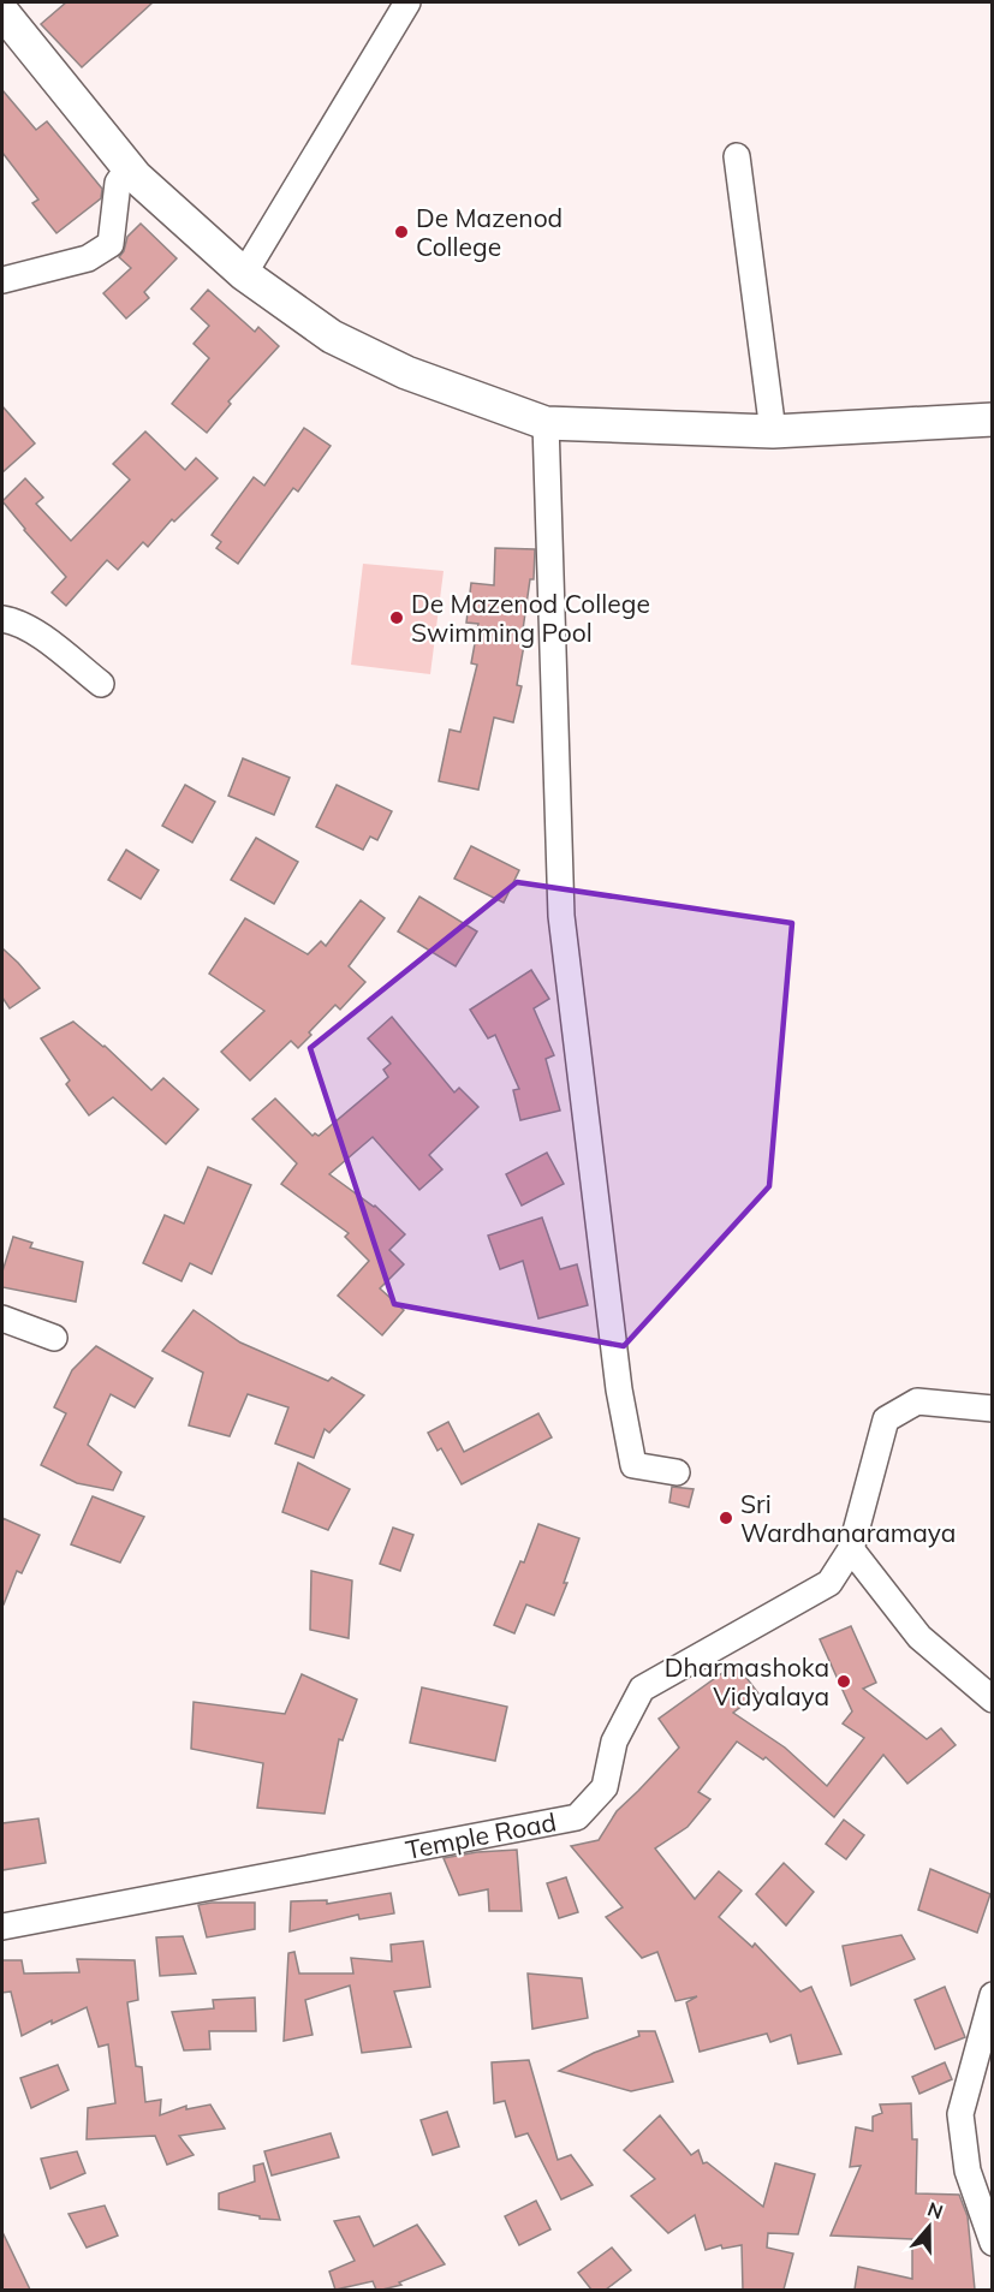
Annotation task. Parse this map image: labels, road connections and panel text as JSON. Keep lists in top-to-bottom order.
{
  "streets": {
    "street": ["Temple Road"]
  },
  "places": [
    "De Mazenod College",
    "De Mazenod College Swimming Pool",
    "Sri Wardhanaramaya",
    "Dharmashoka Vidyalaya"
  ],
  "north": "top"
}
